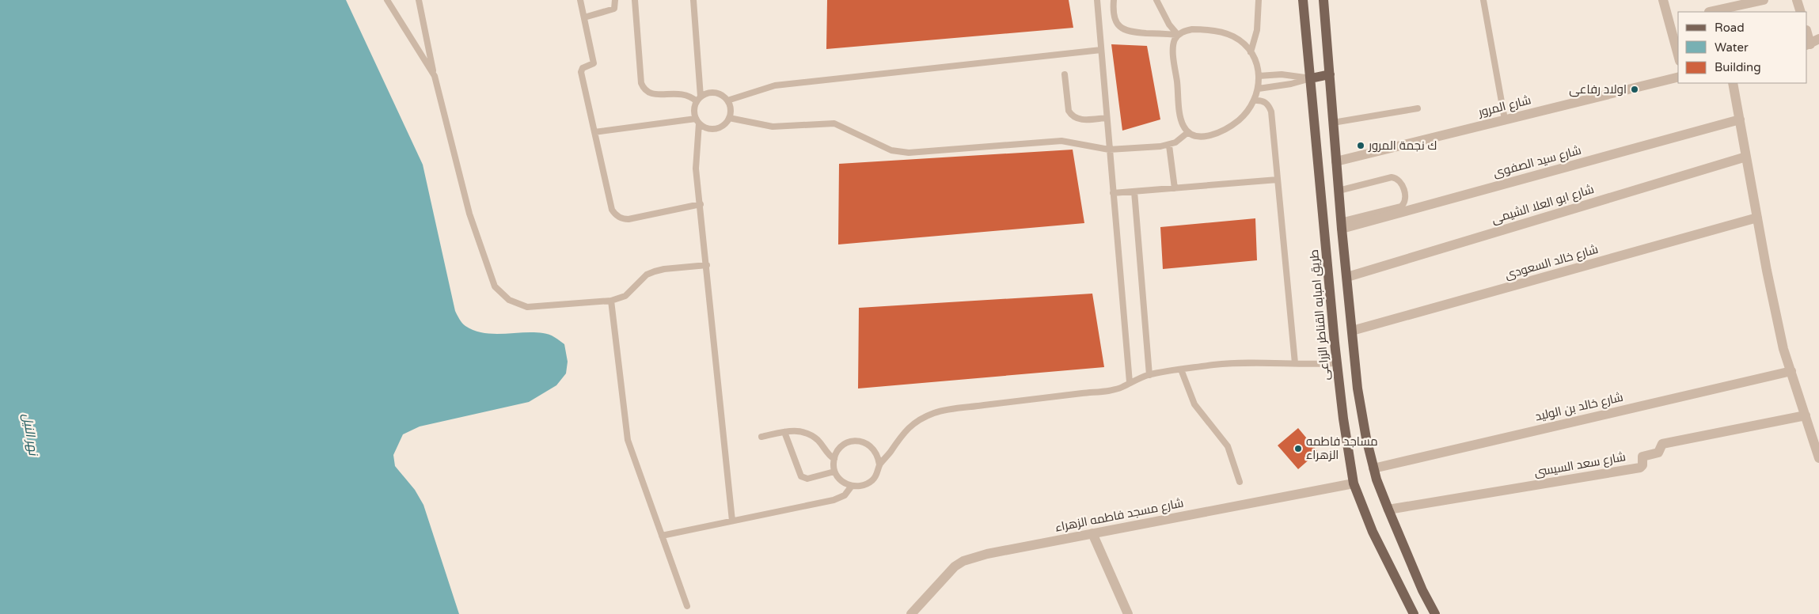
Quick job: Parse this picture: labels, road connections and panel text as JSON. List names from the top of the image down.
{
  "streets": {
    "main road": ["طريق امبابه القناطر الزراعى"],
    "street": [
      "شارع المرور",
      "شارع سيد الصفوى",
      "شارع ابو العلا الشيمى",
      "شارع خالد السعودى",
      "شارع خالد بن الوليد",
      "شارع سعد السيسى",
      "شارع مسجد فاطمه الزهراء"
    ]
  },
  "crossings": [
    ["طريق امبابه القناطر الزراعى", "شارع مسجد فاطمه الزهراء"]
  ],
  "water": ["نهر النيل"],
  "places": ["اولاد رفاعى", "ك نجمة المرور", "مساجد فاطمه الزهراء"],
  "legend": ["Road", "Water", "Building"]
}
